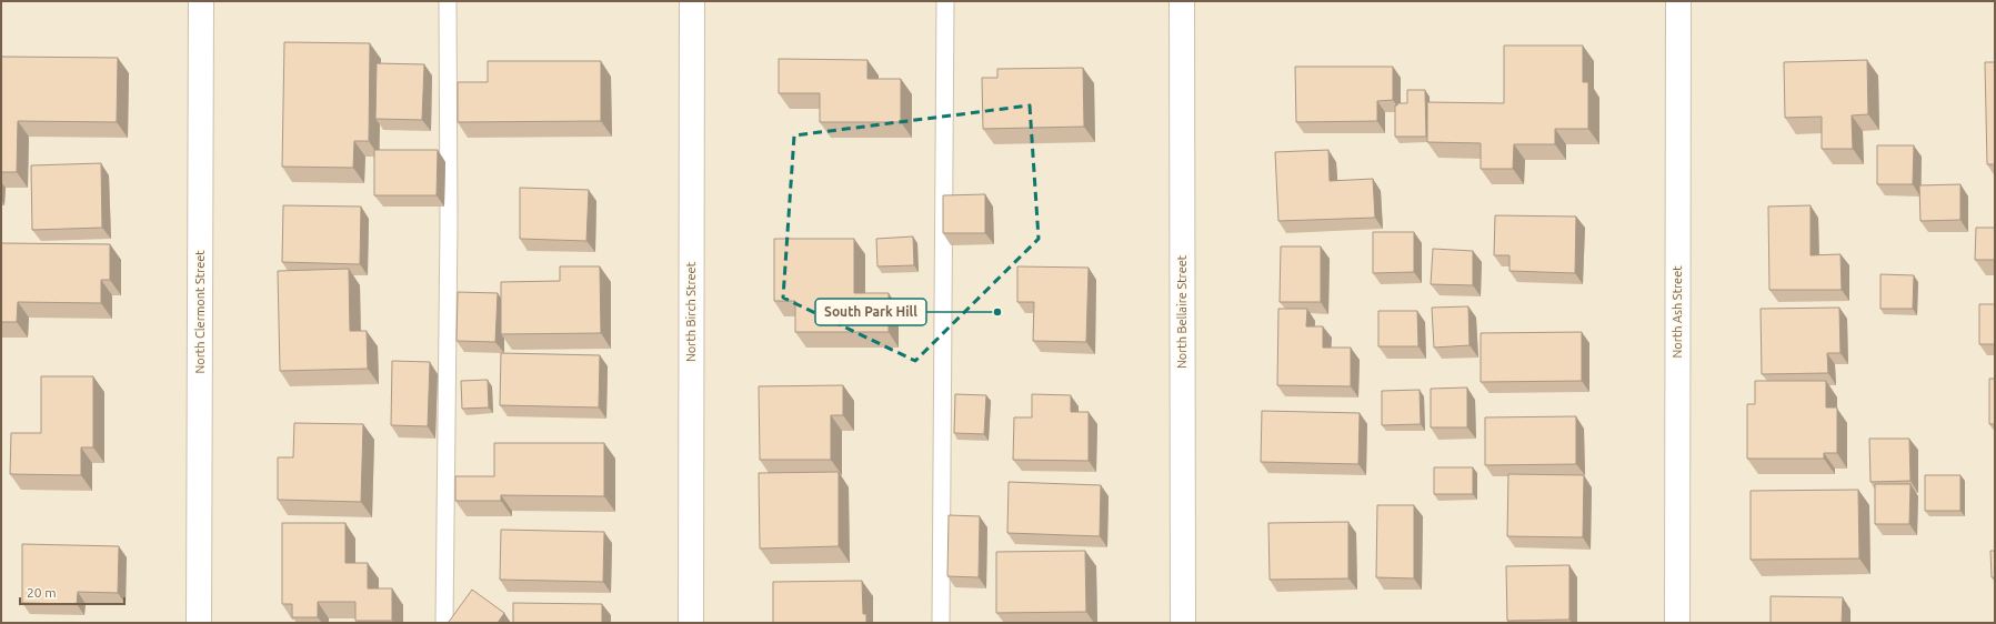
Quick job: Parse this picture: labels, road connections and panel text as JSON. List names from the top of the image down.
{
  "streets": {
    "street": [
      "North Clermont Street",
      "North Birch Street",
      "North Bellaire Street",
      "North Ash Street"
    ]
  },
  "places": ["South Park Hill"],
  "scale_bar": "20 m"
}
